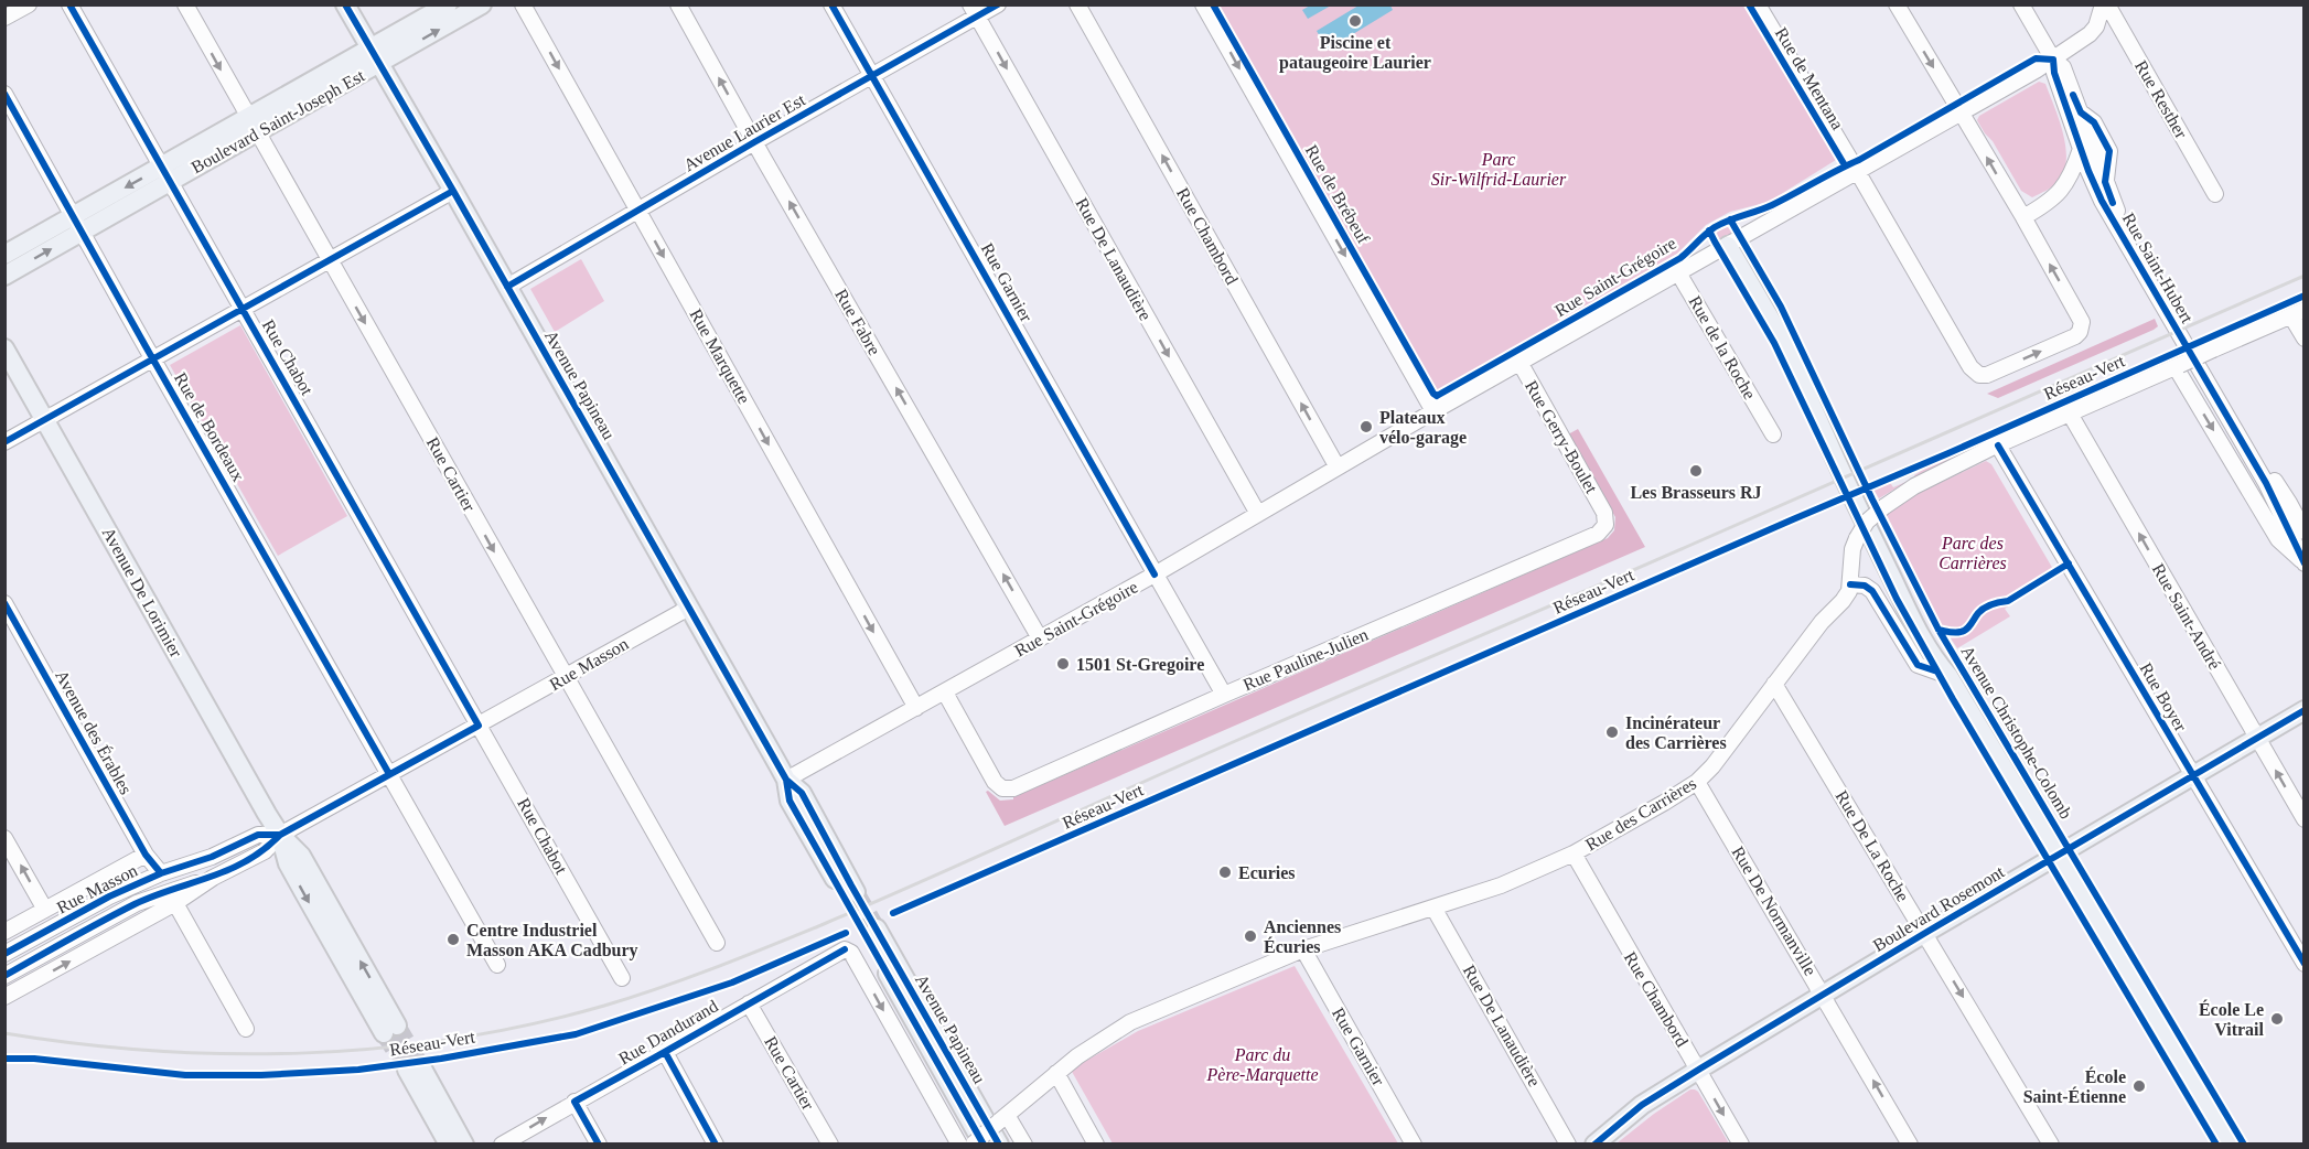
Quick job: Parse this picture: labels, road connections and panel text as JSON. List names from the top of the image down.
{
  "streets": {
    "main road": [
      "Boulevard Saint-Joseph Est",
      "Avenue Papineau",
      "Avenue De Lorimier",
      "Avenue Christophe-Colomb",
      "Boulevard Rosemont"
    ],
    "street": [
      "Rue de Mentana",
      "Rue Resther",
      "Avenue Laurier Est",
      "Rue de Brébeuf",
      "Rue Chambord",
      "Rue De Lanaudière",
      "Rue Saint-Hubert",
      "Rue Saint-Grégoire",
      "Rue Garnier",
      "Rue Fabre",
      "Rue de la Roche",
      "Rue Marquette",
      "Rue Chabot",
      "Rue de Bordeaux",
      "Rue Gerry-Boulet",
      "Rue Cartier",
      "Rue Saint-André",
      "Rue Pauline-Julien",
      "Rue Masson",
      "Rue Boyer",
      "Avenue des Érables",
      "Rue des Carrières",
      "Rue De La Roche",
      "Rue De Normanville",
      "Rue Dandurand"
    ],
    "cycle path": ["Réseau-Vert"]
  },
  "crossings": [
    ["Rue de Mentana", "Rue Saint-Grégoire"],
    ["Rue Resther", "Rue Saint-Grégoire"],
    ["Boulevard Saint-Joseph Est", "Rue Chabot"],
    ["Boulevard Saint-Joseph Est", "Avenue Papineau"],
    ["Boulevard Saint-Joseph Est", "Rue de Bordeaux"],
    ["Boulevard Saint-Joseph Est", "Rue Cartier"],
    ["Avenue Laurier Est", "Rue De Lanaudière"],
    ["Avenue Laurier Est", "Rue Garnier"],
    ["Avenue Laurier Est", "Rue Fabre"],
    ["Avenue Laurier Est", "Rue Marquette"],
    ["Avenue Laurier Est", "Avenue Papineau"],
    ["Rue de Brébeuf", "Rue Saint-Grégoire"],
    ["Rue Chambord", "Rue Saint-Grégoire"],
    ["Rue Chambord", "Rue des Carrières"],
    ["Rue Chambord", "Boulevard Rosemont"],
    ["Rue De Lanaudière", "Rue Saint-Grégoire"],
    ["Rue De Lanaudière", "Rue des Carrières"],
    ["Rue Saint-Hubert", "Rue Saint-Grégoire"],
    ["Rue Saint-Grégoire", "Rue Garnier"],
    ["Rue Saint-Grégoire", "Rue Fabre"],
    ["Rue Saint-Grégoire", "Rue de la Roche"],
    ["Rue Saint-Grégoire", "Rue Marquette"],
    ["Rue Saint-Grégoire", "Avenue Papineau"],
    ["Rue Saint-Grégoire", "Rue Gerry-Boulet"],
    ["Rue Saint-Grégoire", "Rue Pauline-Julien"],
    ["Rue Saint-Grégoire", "Avenue Christophe-Colomb"],
    ["Rue Garnier", "Rue Pauline-Julien"],
    ["Rue Garnier", "Rue des Carrières"],
    ["Rue Chabot", "Rue Masson"],
    ["Avenue Papineau", "Rue Masson"],
    ["Rue de Bordeaux", "Rue Masson"],
    ["Rue Gerry-Boulet", "Rue Pauline-Julien"],
    ["Rue Cartier", "Rue Masson"],
    ["Rue Cartier", "Rue Dandurand"],
    ["Avenue De Lorimier", "Rue Masson"],
    ["Rue Saint-André", "Boulevard Rosemont"],
    ["Rue Masson", "Avenue des Érables"],
    ["Rue Boyer", "Boulevard Rosemont"],
    ["Avenue Christophe-Colomb", "Rue des Carrières"],
    ["Avenue Christophe-Colomb", "Boulevard Rosemont"],
    ["Rue des Carrières", "Rue De La Roche"],
    ["Rue des Carrières", "Rue De Normanville"],
    ["Rue De La Roche", "Boulevard Rosemont"],
    ["Boulevard Rosemont", "Rue De Normanville"]
  ],
  "one_way": [
    "Rue de Brébeuf",
    "Rue De Lanaudière",
    "Rue Fabre",
    "Rue Marquette",
    "Rue Cartier",
    "Rue Saint-André",
    "Rue De La Roche",
    "Rue De Normanville"
  ],
  "parks": ["Parc Sir-Wilfrid-Laurier", "Parc des Carrières", "Parc du Père-Marquette"],
  "places": [
    "Piscine et pataugeoire Laurier",
    "Plateaux vélo-garage",
    "Les Brasseurs RJ",
    "1501 St-Gregoire",
    "Incinérateur des Carrières",
    "Ecuries",
    "Anciennes Écuries",
    "Centre Industriel Masson AKA Cadbury",
    "École Le Vitrail",
    "École Saint-Étienne"
  ]
}
